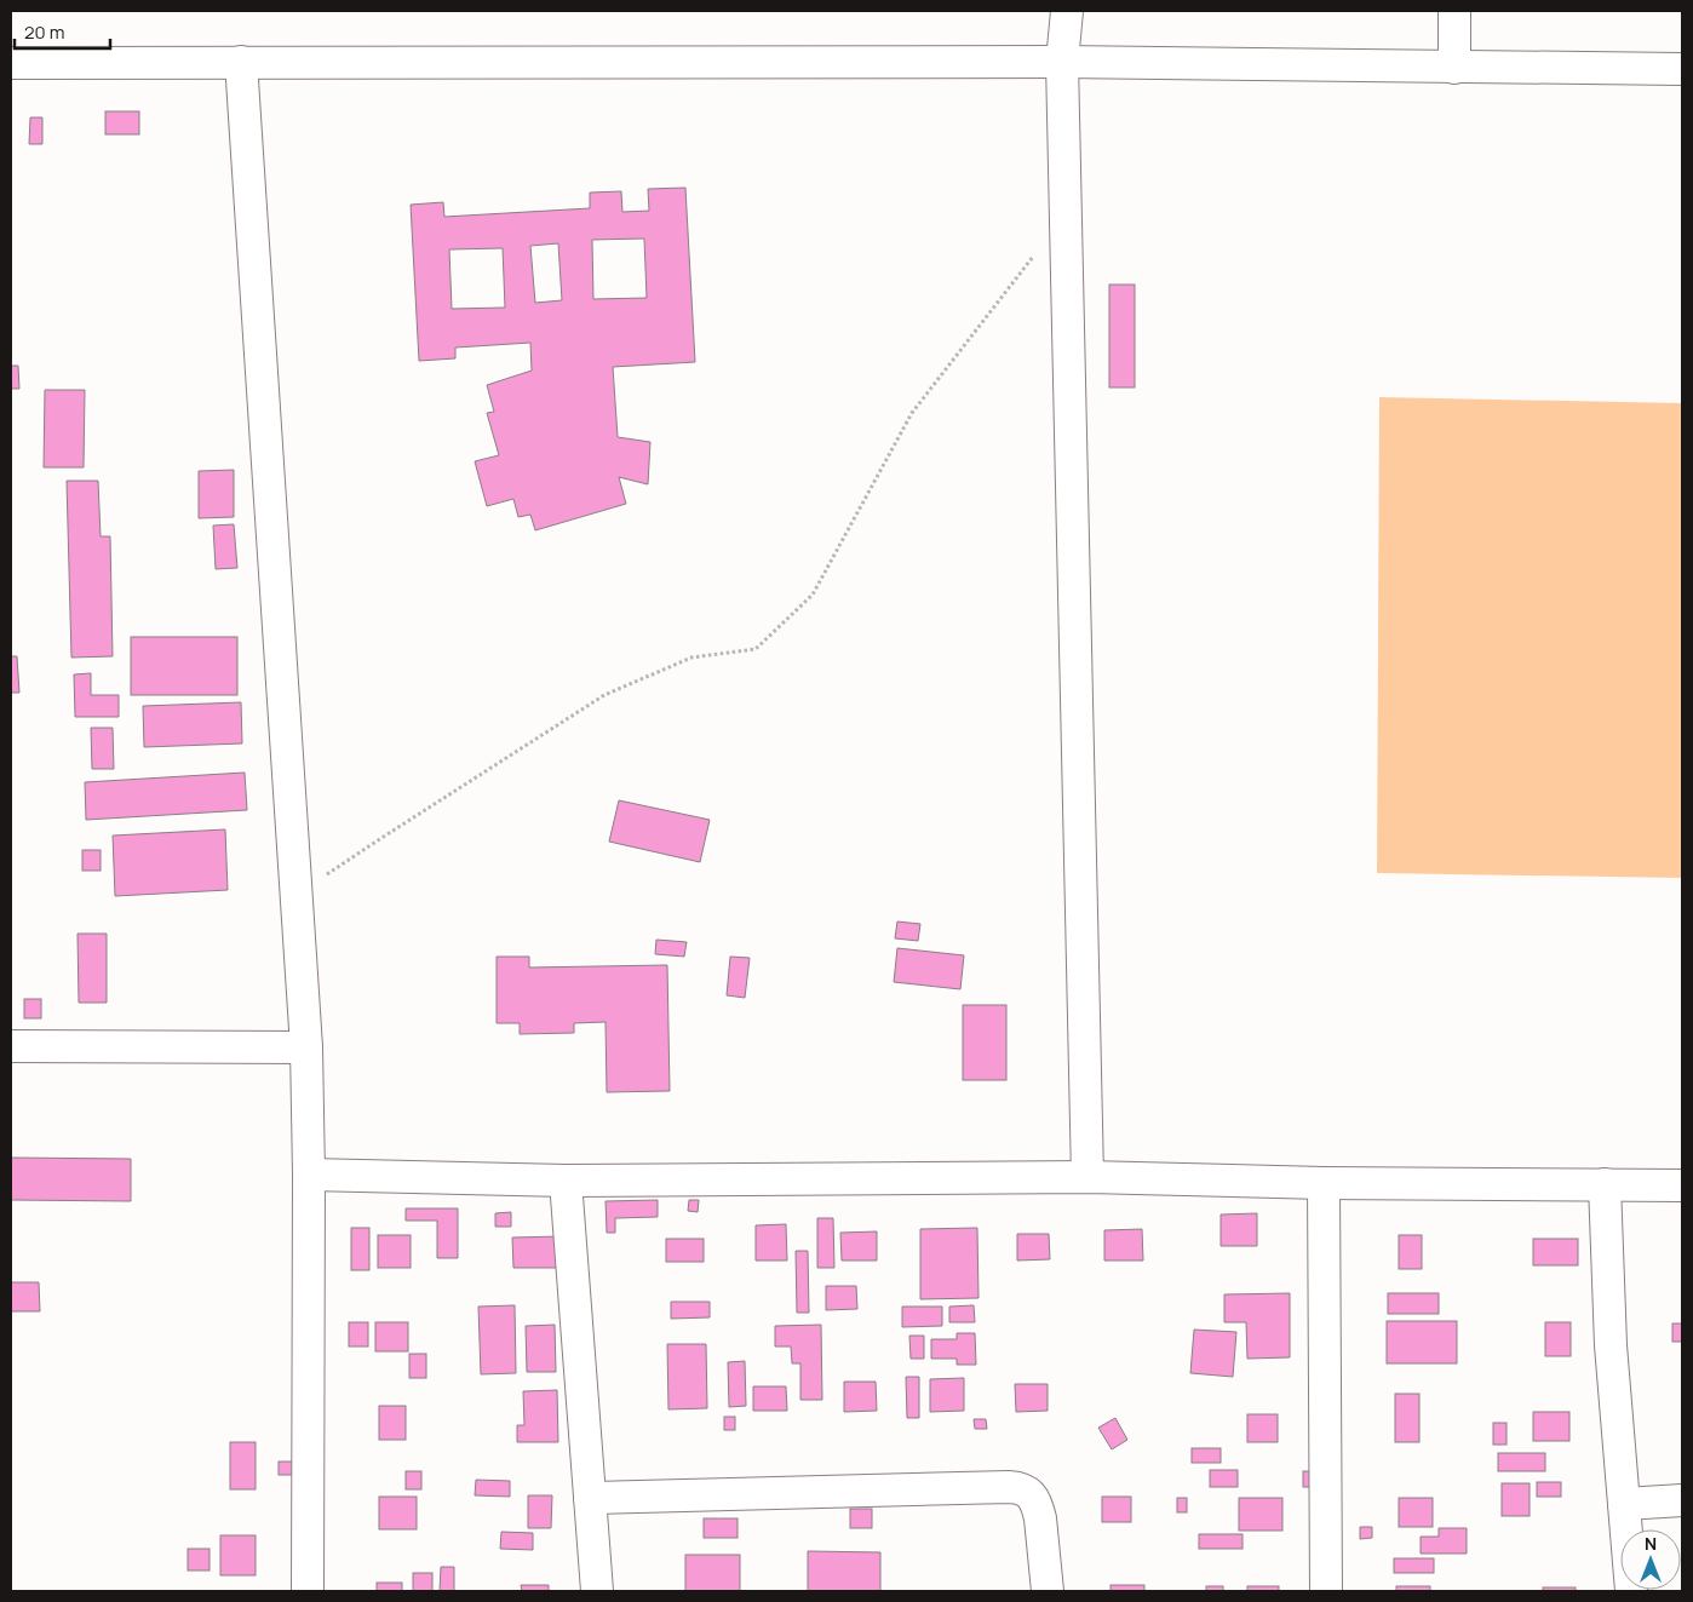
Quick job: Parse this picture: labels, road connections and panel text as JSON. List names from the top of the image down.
{
  "scale_bar": "20 m",
  "north": "top"
}
